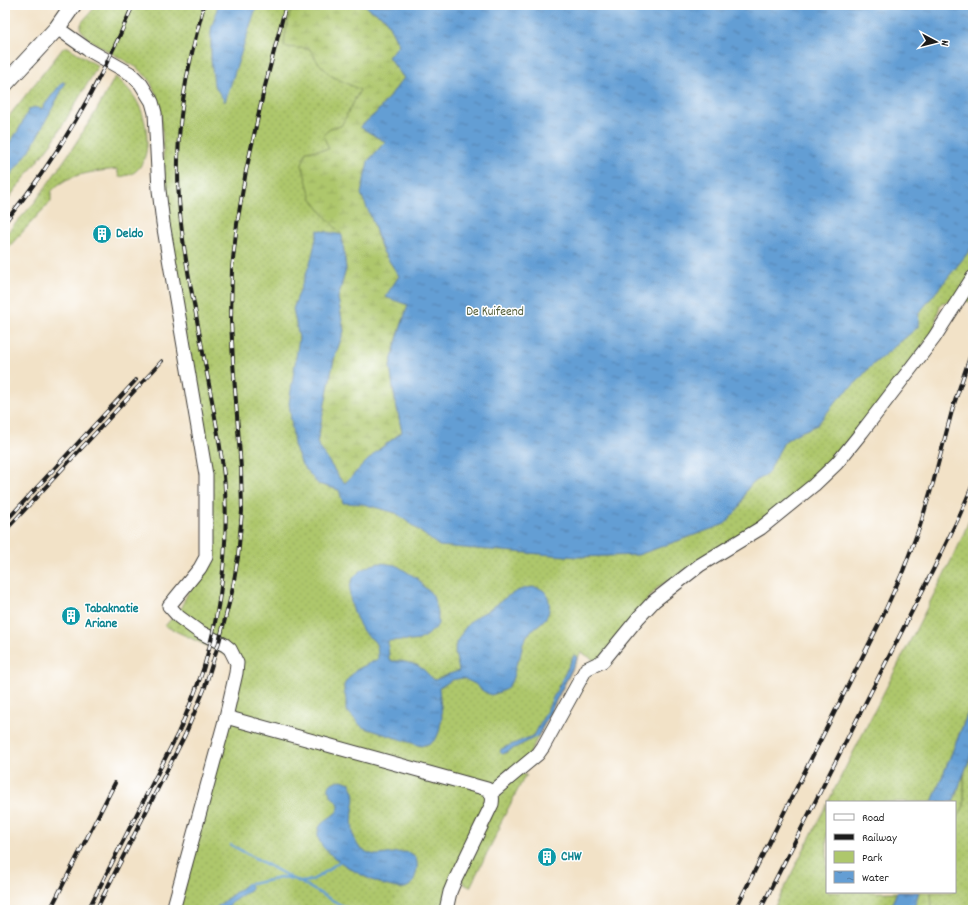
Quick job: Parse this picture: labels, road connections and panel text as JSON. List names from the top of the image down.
{
  "parks": ["De Kuifeend"],
  "places": {
    "building": ["Deldo", "Tabaknatie Ariane", "CHW"]
  },
  "legend": [
    "Road",
    "Railway",
    "Park",
    "Water"
  ],
  "north": "right"
}
